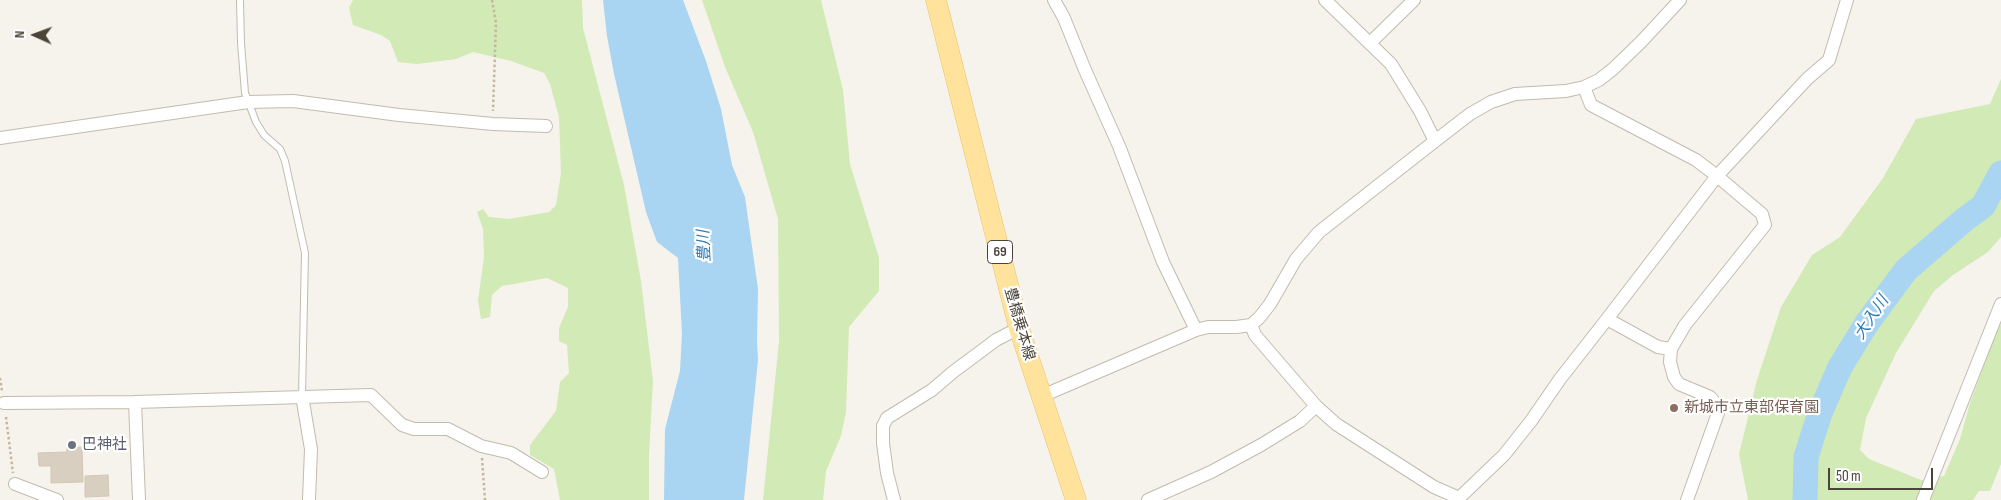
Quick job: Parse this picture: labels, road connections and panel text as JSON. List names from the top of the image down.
{
  "streets": {
    "main road": ["69", "豊橋乗本線"]
  },
  "water": ["豊川", "大入川"],
  "places": ["新城市立東部保育園", "巴神社"],
  "scale_bar": "50 m",
  "north": "left"
}
